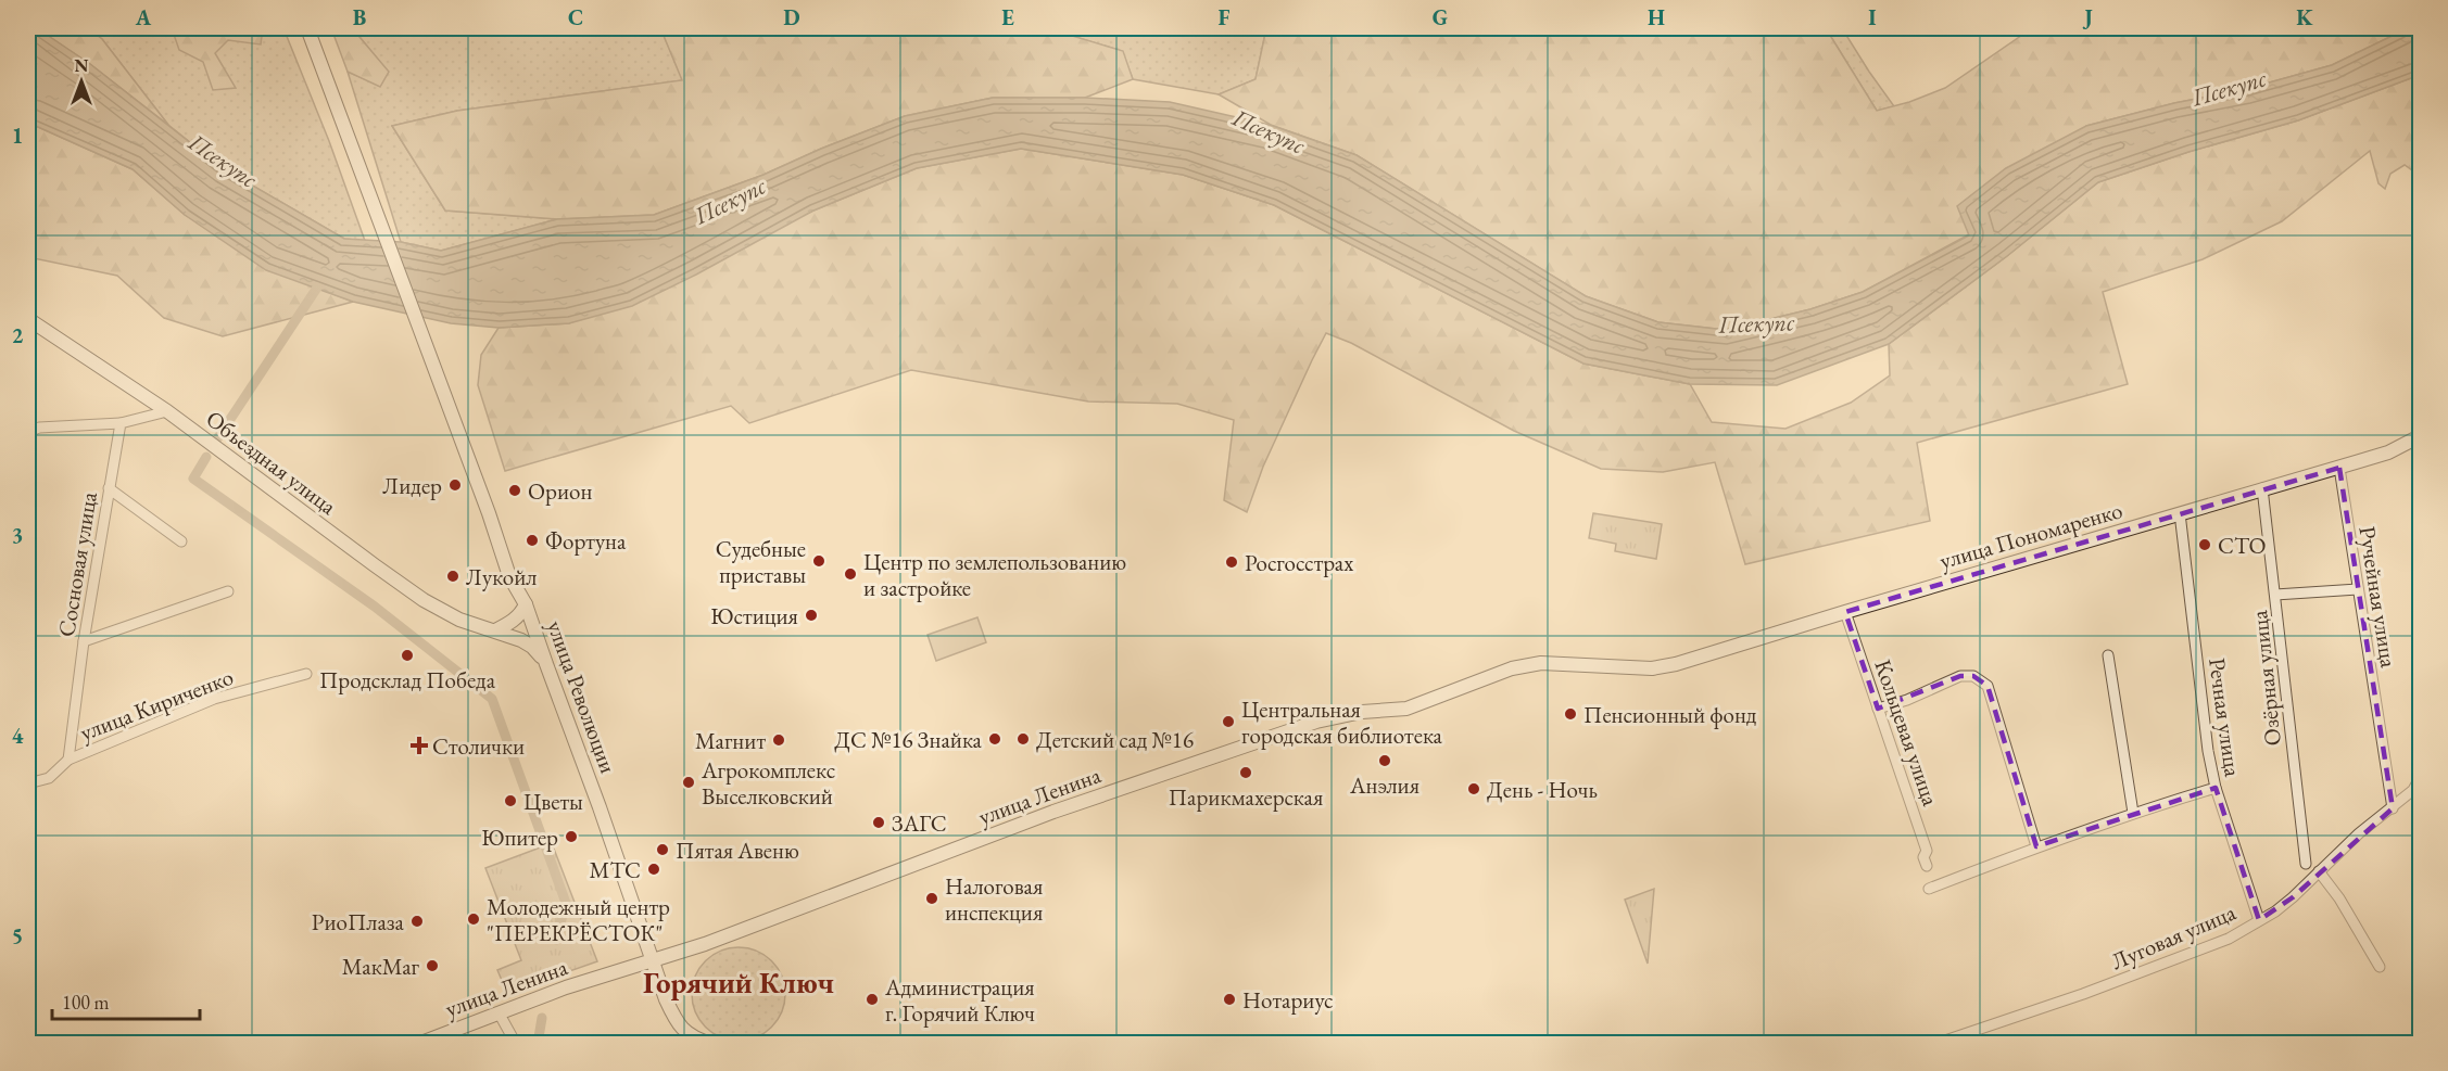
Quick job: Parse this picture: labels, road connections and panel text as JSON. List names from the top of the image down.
{
  "streets": {
    "street": [
      "Объездная улица",
      "улица Пономаренко",
      "Сосновая улица",
      "Ручейная улица",
      "Озёрная улица",
      "улица Революции",
      "улица Кириченко",
      "Речная улица",
      "Кольцевая улица",
      "улица Ленина",
      "Луговая улица"
    ]
  },
  "crossings": [
    ["Объездная улица", "улица Революции"],
    ["улица Пономаренко", "Ручейная улица"],
    ["улица Пономаренко", "Озёрная улица"],
    ["улица Пономаренко", "Речная улица"],
    ["улица Пономаренко", "Кольцевая улица"],
    ["улица Пономаренко", "улица Ленина"],
    ["Сосновая улица", "улица Кириченко"],
    ["Ручейная улица", "Луговая улица"],
    ["улица Революции", "улица Ленина"],
    ["Речная улица", "Луговая улица"]
  ],
  "districts": ["Горячий Ключ"],
  "water": ["Псекупс"],
  "places": {
    "other": [
      "Лидер",
      "Орион",
      "Фортуна",
      "СТО",
      "Судебные приставы",
      "Росгосстрах",
      "Центр по землепользованию и застройке",
      "Лукойл",
      "Юстиция",
      "Продсклад Победа",
      "Пенсионный фонд",
      "Центральная городская библиотека",
      "ДС №16 Знайка",
      "Детский сад №16",
      "Магнит",
      "Анэлия",
      "Парикмахерская",
      "Агрокомплекс Выселковский",
      "День - Ночь",
      "Цветы",
      "ЗАГС",
      "Юпитер",
      "Пятая Авеню",
      "МТС",
      "Налоговая инспекция",
      "Молодежный центр \"ПЕРЕКРЁСТОК\"",
      "РиоПлаза",
      "МакМаг",
      "Администрация г. Горячий Ключ",
      "Нотариус"
    ],
    "health": ["Столички"]
  },
  "scale_bar": "100 m",
  "north": "top",
  "grid": {
    "columns": [
      "A",
      "B",
      "C",
      "D",
      "E",
      "F",
      "G",
      "H",
      "I",
      "J",
      "K"
    ],
    "rows": [
      "1",
      "2",
      "3",
      "4",
      "5"
    ]
  }
}
